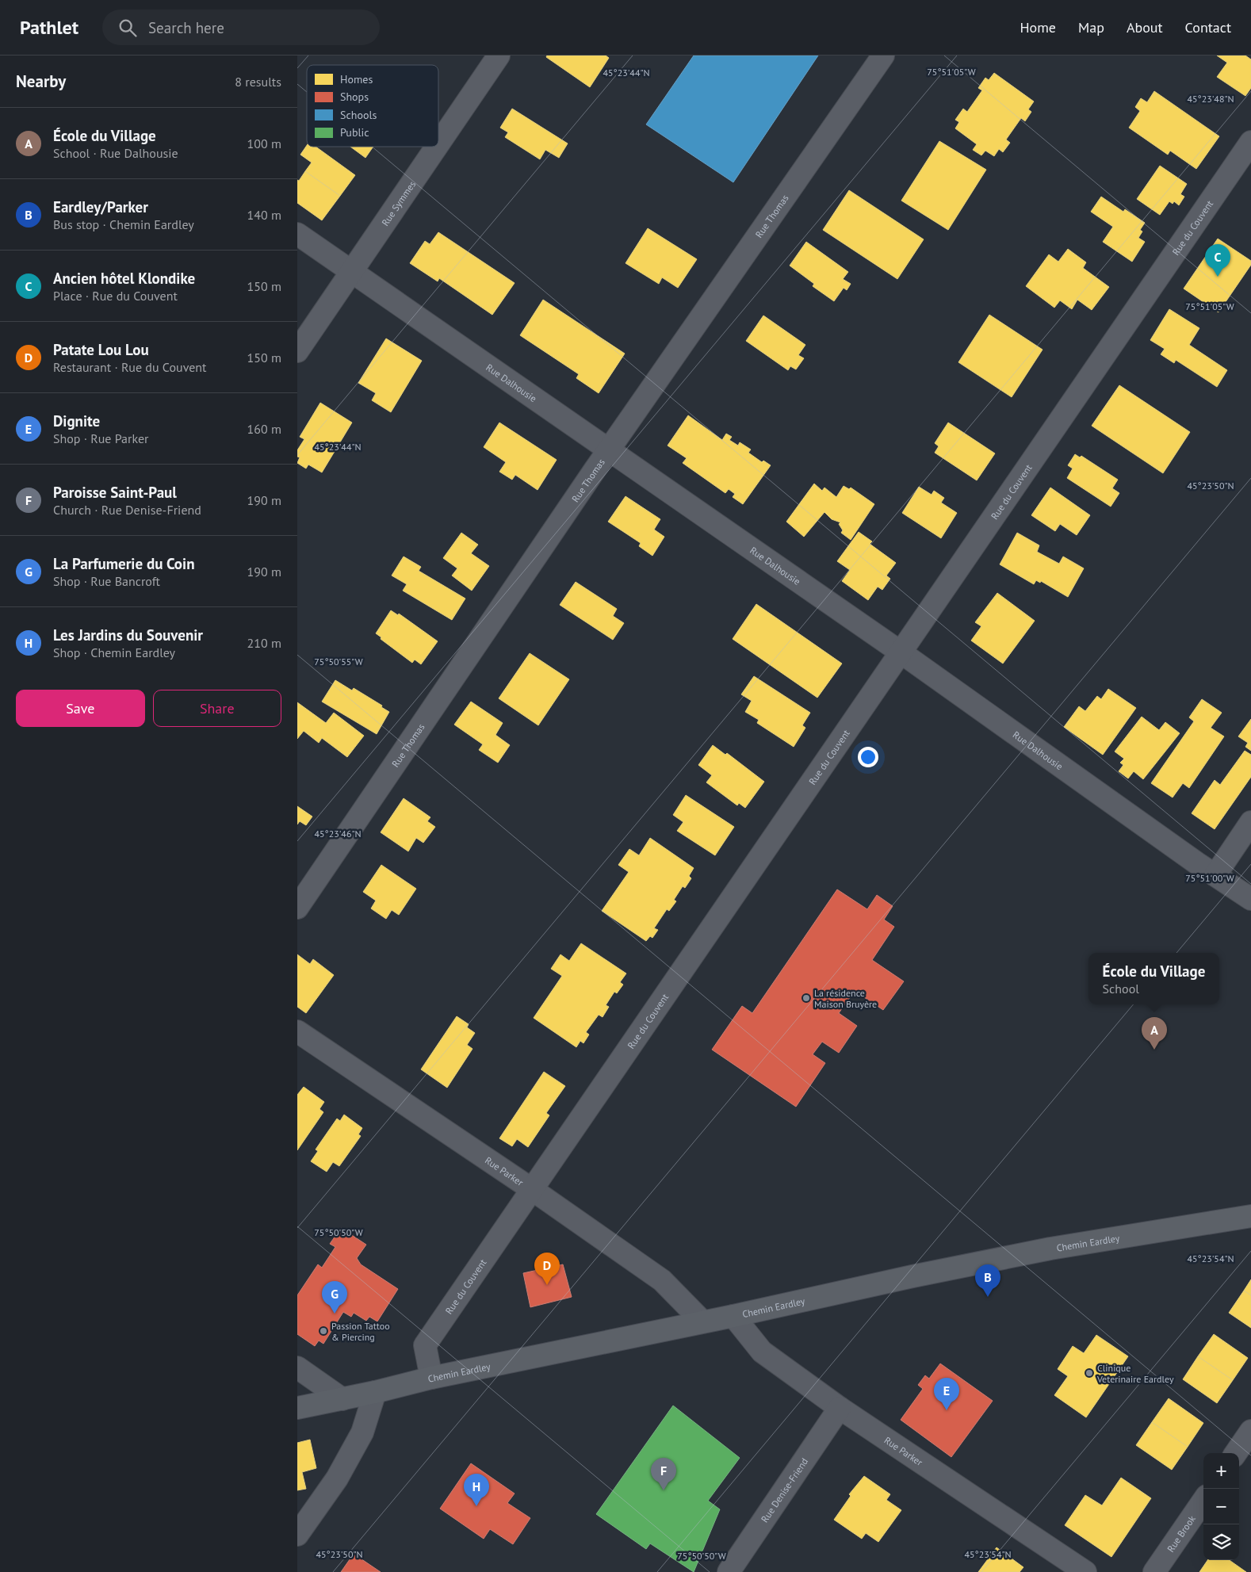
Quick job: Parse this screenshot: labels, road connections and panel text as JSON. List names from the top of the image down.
{
  "streets": {
    "main road": ["Chemin Eardley"],
    "street": [
      "Rue Symmes",
      "Rue Thomas",
      "Rue du Couvent",
      "Rue Dalhousie",
      "Rue Parker",
      "Rue Denise-Friend",
      "Rue Brook"
    ]
  },
  "crossings": [
    ["Rue Symmes", "Rue Dalhousie"],
    ["Rue Thomas", "Rue Dalhousie"],
    ["Rue du Couvent", "Rue Dalhousie"],
    ["Rue du Couvent", "Rue Parker"],
    ["Rue du Couvent", "Chemin Eardley"],
    ["Rue Parker", "Chemin Eardley"],
    ["Rue Parker", "Rue Denise-Friend"]
  ],
  "places": ["La résidence Maison Bruyère", "Passion Tattoo & Piercing", "Clinique Veterinaire Eardley"],
  "legend": [
    "Homes",
    "Shops",
    "Schools",
    "Public"
  ],
  "page": {
    "header": "Pathlet",
    "search": "Search here",
    "nav": [
      "Home",
      "Map",
      "About",
      "Contact"
    ],
    "heading": ["Nearby", "8 results"],
    "list": [
      {
        "mark": "A",
        "name": "École du Village",
        "note": "School · Rue Dalhousie",
        "value": "100 m"
      },
      {
        "mark": "B",
        "name": "Eardley/Parker",
        "note": "Bus stop · Chemin Eardley",
        "value": "140 m"
      },
      {
        "mark": "C",
        "name": "Ancien hôtel Klondike",
        "note": "Place · Rue du Couvent",
        "value": "150 m"
      },
      {
        "mark": "D",
        "name": "Patate Lou Lou",
        "note": "Restaurant · Rue du Couvent",
        "value": "150 m"
      },
      {
        "mark": "E",
        "name": "Dignite",
        "note": "Shop · Rue Parker",
        "value": "160 m"
      },
      {
        "mark": "F",
        "name": "Paroisse Saint-Paul",
        "note": "Church · Rue Denise-Friend",
        "value": "190 m"
      },
      {
        "mark": "G",
        "name": "La Parfumerie du Coin",
        "note": "Shop · Rue Bancroft",
        "value": "190 m"
      },
      {
        "mark": "H",
        "name": "Les Jardins du Souvenir",
        "note": "Shop · Chemin Eardley",
        "value": "210 m"
      }
    ],
    "pins": [
      "C",
      "A",
      "D",
      "B",
      "G",
      "E",
      "F",
      "H"
    ],
    "buttons": ["Save", "Share"],
    "popup": ["École du Village", "School"],
    "map_buttons": ["+", "−"]
  },
  "coordinates": [
    "75°51'05\"W",
    "45°23'44\"N",
    "45°23'48\"N",
    "45°23'50\"N",
    "75°50'55\"W",
    "45°23'46\"N",
    "75°51'00\"W",
    "75°50'50\"W",
    "45°23'54\"N"
  ]
}
